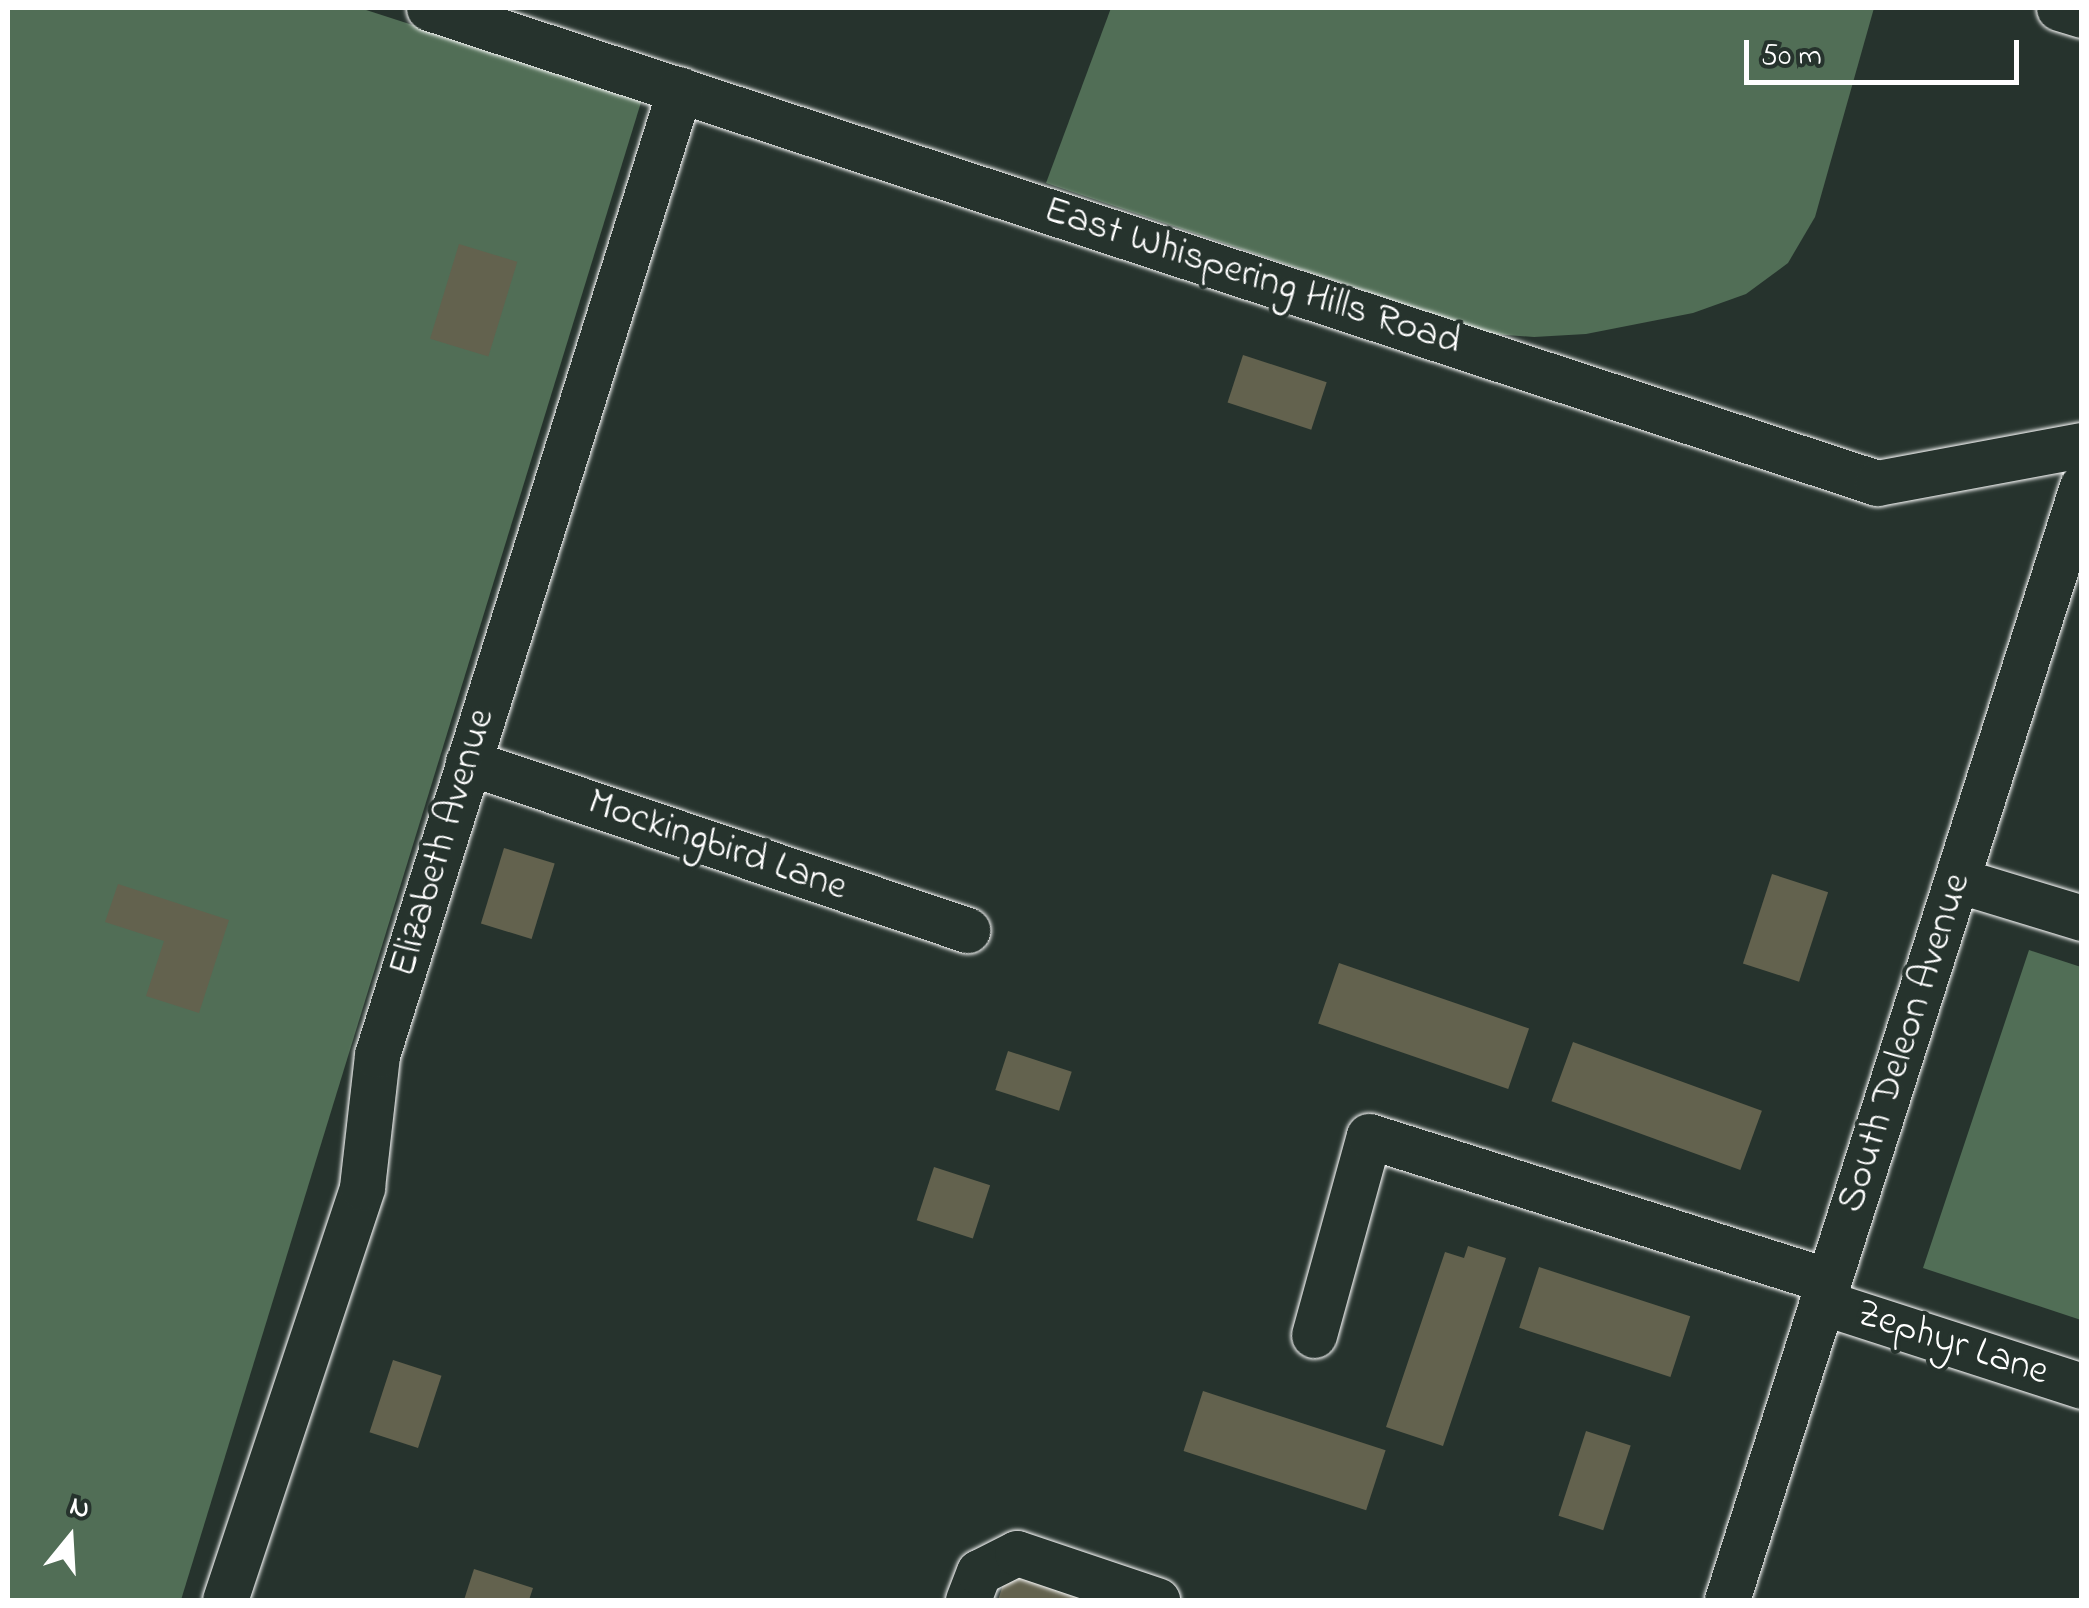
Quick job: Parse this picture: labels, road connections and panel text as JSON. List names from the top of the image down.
{
  "streets": {
    "street": [
      "East Whispering Hills Road",
      "Elizabeth Avenue",
      "Mockingbird Lane",
      "South Deleon Avenue",
      "Zephyr Lane"
    ]
  },
  "crossings": [
    ["East Whispering Hills Road", "Elizabeth Avenue"],
    ["Elizabeth Avenue", "Mockingbird Lane"],
    ["South Deleon Avenue", "Zephyr Lane"]
  ],
  "scale_bar": "50 m",
  "north": "top"
}
